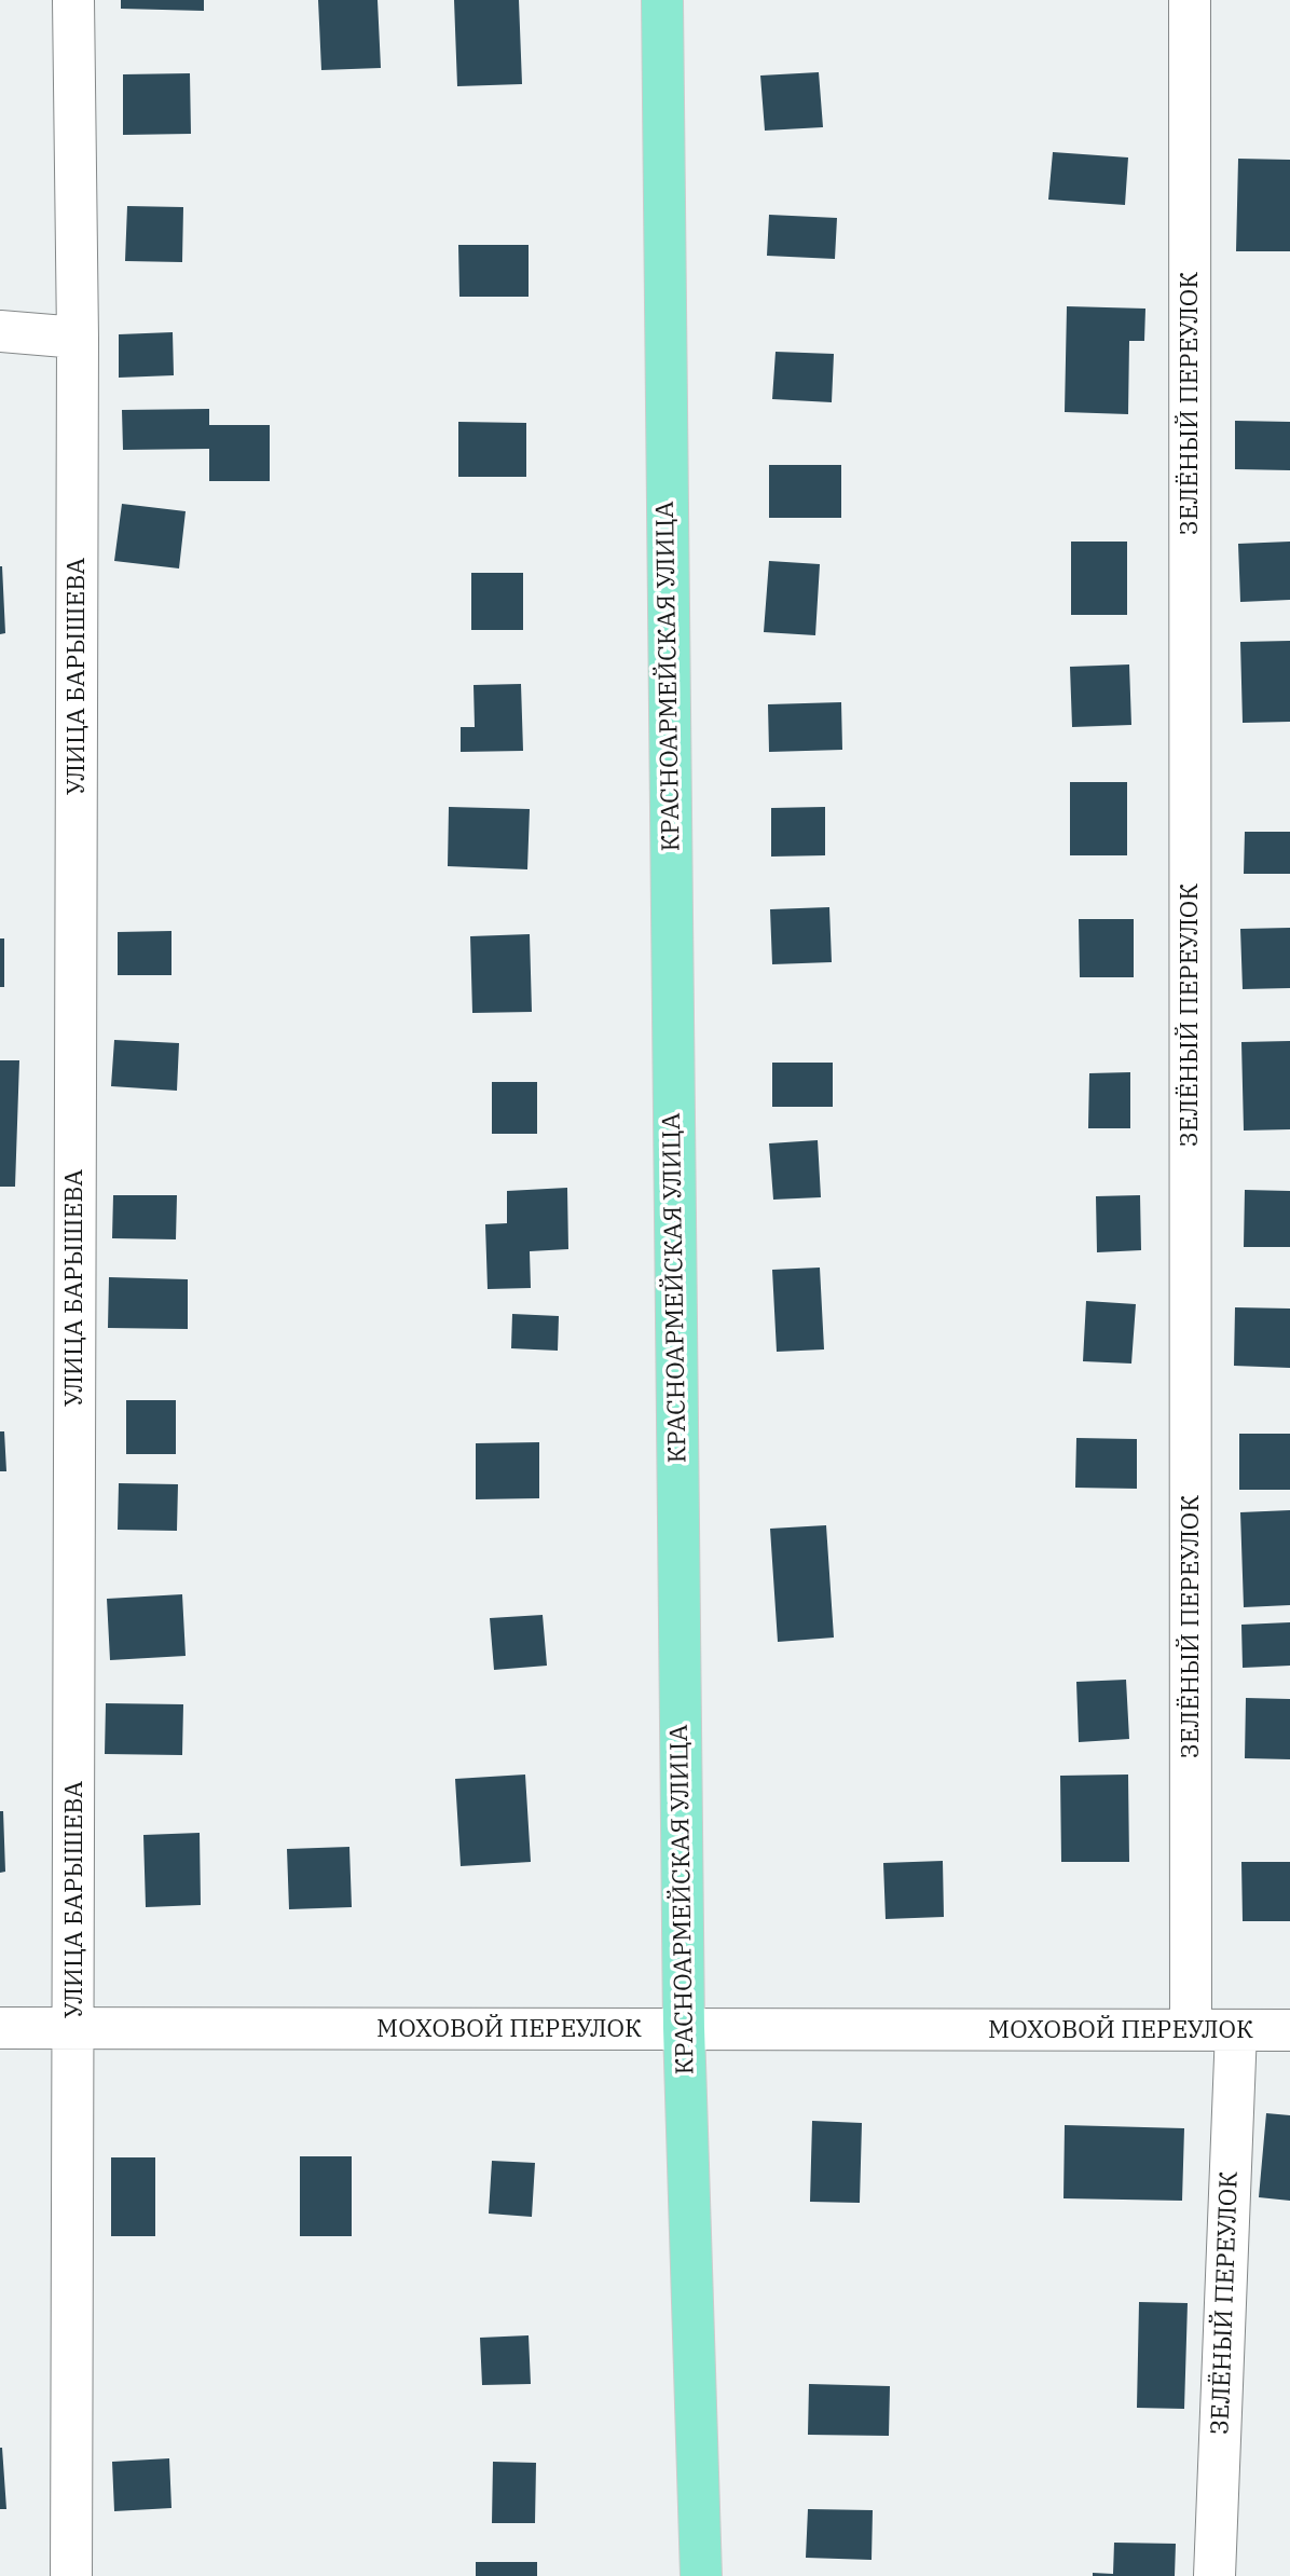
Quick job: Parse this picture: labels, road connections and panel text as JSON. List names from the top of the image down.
{
  "streets": {
    "main road": ["КРАСНОАРМЕЙСКАЯ УЛИЦА"],
    "street": ["ЗЕЛЁНЫЙ ПЕРЕУЛОК", "УЛИЦА БАРЫШЕВА", "МОХОВОЙ ПЕРЕУЛОК"]
  },
  "crossings": [
    ["ЗЕЛЁНЫЙ ПЕРЕУЛОК", "МОХОВОЙ ПЕРЕУЛОК"],
    ["УЛИЦА БАРЫШЕВА", "МОХОВОЙ ПЕРЕУЛОК"],
    ["КРАСНОАРМЕЙСКАЯ УЛИЦА", "МОХОВОЙ ПЕРЕУЛОК"]
  ]
}
